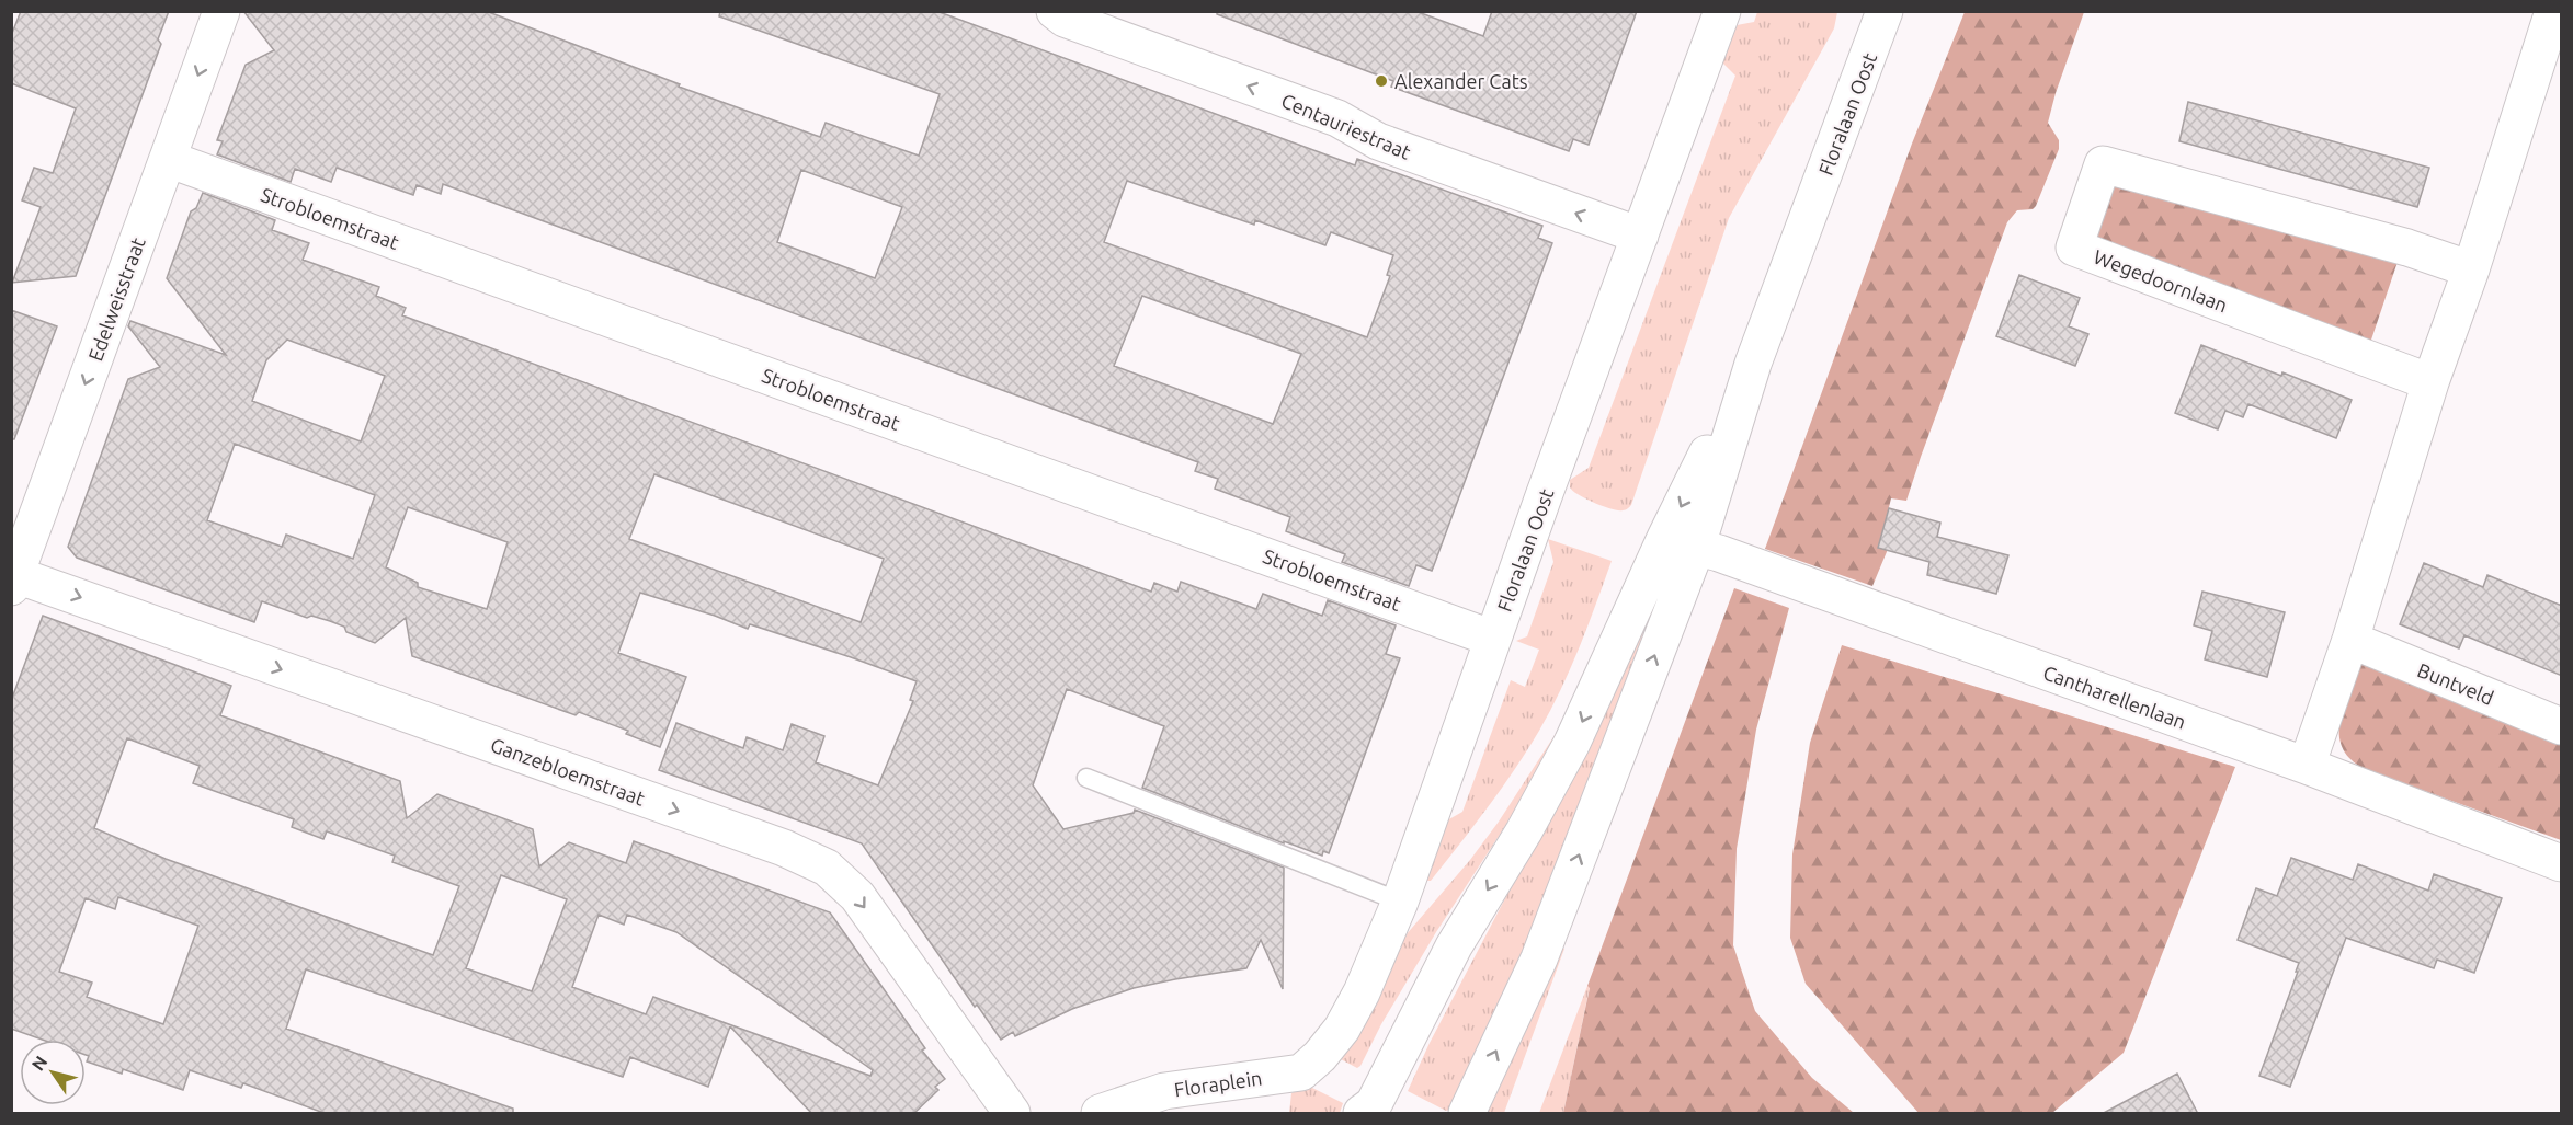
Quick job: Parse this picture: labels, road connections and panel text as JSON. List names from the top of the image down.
{
  "streets": {
    "street": [
      "Floralaan Oost",
      "Centauriestraat",
      "Strobloemstraat",
      "Wegedoornlaan",
      "Edelweisstraat",
      "Buntveld",
      "Cantharellenlaan",
      "Ganzebloemstraat",
      "Floraplein"
    ]
  },
  "crossings": [
    ["Floralaan Oost", "Centauriestraat"],
    ["Floralaan Oost", "Strobloemstraat"],
    ["Floralaan Oost", "Cantharellenlaan"],
    ["Floralaan Oost", "Floraplein"],
    ["Strobloemstraat", "Edelweisstraat"],
    ["Edelweisstraat", "Ganzebloemstraat"]
  ],
  "one_way": ["Centauriestraat", "Edelweisstraat", "Ganzebloemstraat"],
  "places": ["Alexander Cats"],
  "north": "top left"
}
